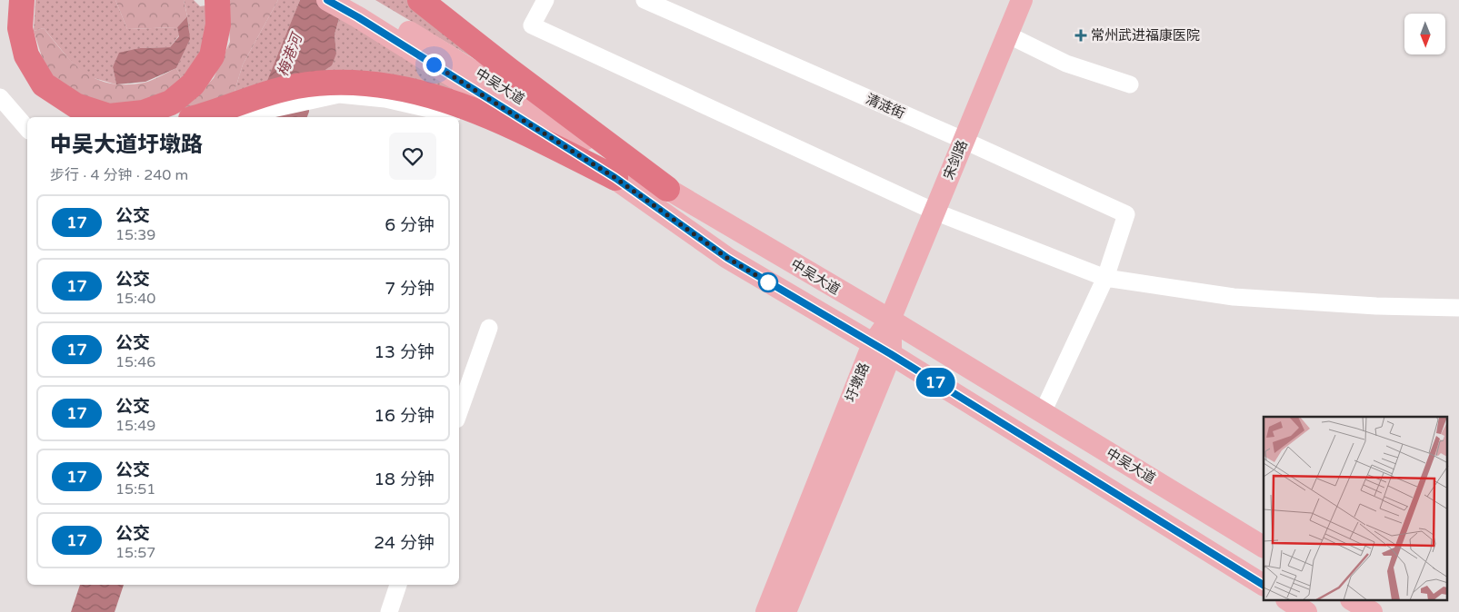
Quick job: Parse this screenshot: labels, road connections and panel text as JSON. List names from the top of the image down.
{
  "streets": {
    "main road": ["中吴大道", "宋剑路", "圩墩路"],
    "street": ["清涟街"]
  },
  "crossings": [
    ["中吴大道", "宋剑路"],
    ["中吴大道", "圩墩路"],
    ["清涟街", "宋剑路"],
    ["宋剑路", "圩墩路"]
  ],
  "water": ["梅港河"],
  "places": {
    "health": ["常州武进福康医院"]
  },
  "lines": ["bus line 17"],
  "north": "bottom",
  "page": {
    "on_map": "17",
    "heading": ["中吴大道圩墩路", "步行 · 4 分钟 · 240 m"],
    "list": [
      {
        "mark": "17",
        "name": "公交",
        "note": "15:39",
        "value": "6 分钟"
      },
      {
        "mark": "17",
        "name": "公交",
        "note": "15:40",
        "value": "7 分钟"
      },
      {
        "mark": "17",
        "name": "公交",
        "note": "15:46",
        "value": "13 分钟"
      },
      {
        "mark": "17",
        "name": "公交",
        "note": "15:49",
        "value": "16 分钟"
      },
      {
        "mark": "17",
        "name": "公交",
        "note": "15:51",
        "value": "18 分钟"
      },
      {
        "mark": "17",
        "name": "公交",
        "note": "15:57",
        "value": "24 分钟"
      }
    ]
  }
}
